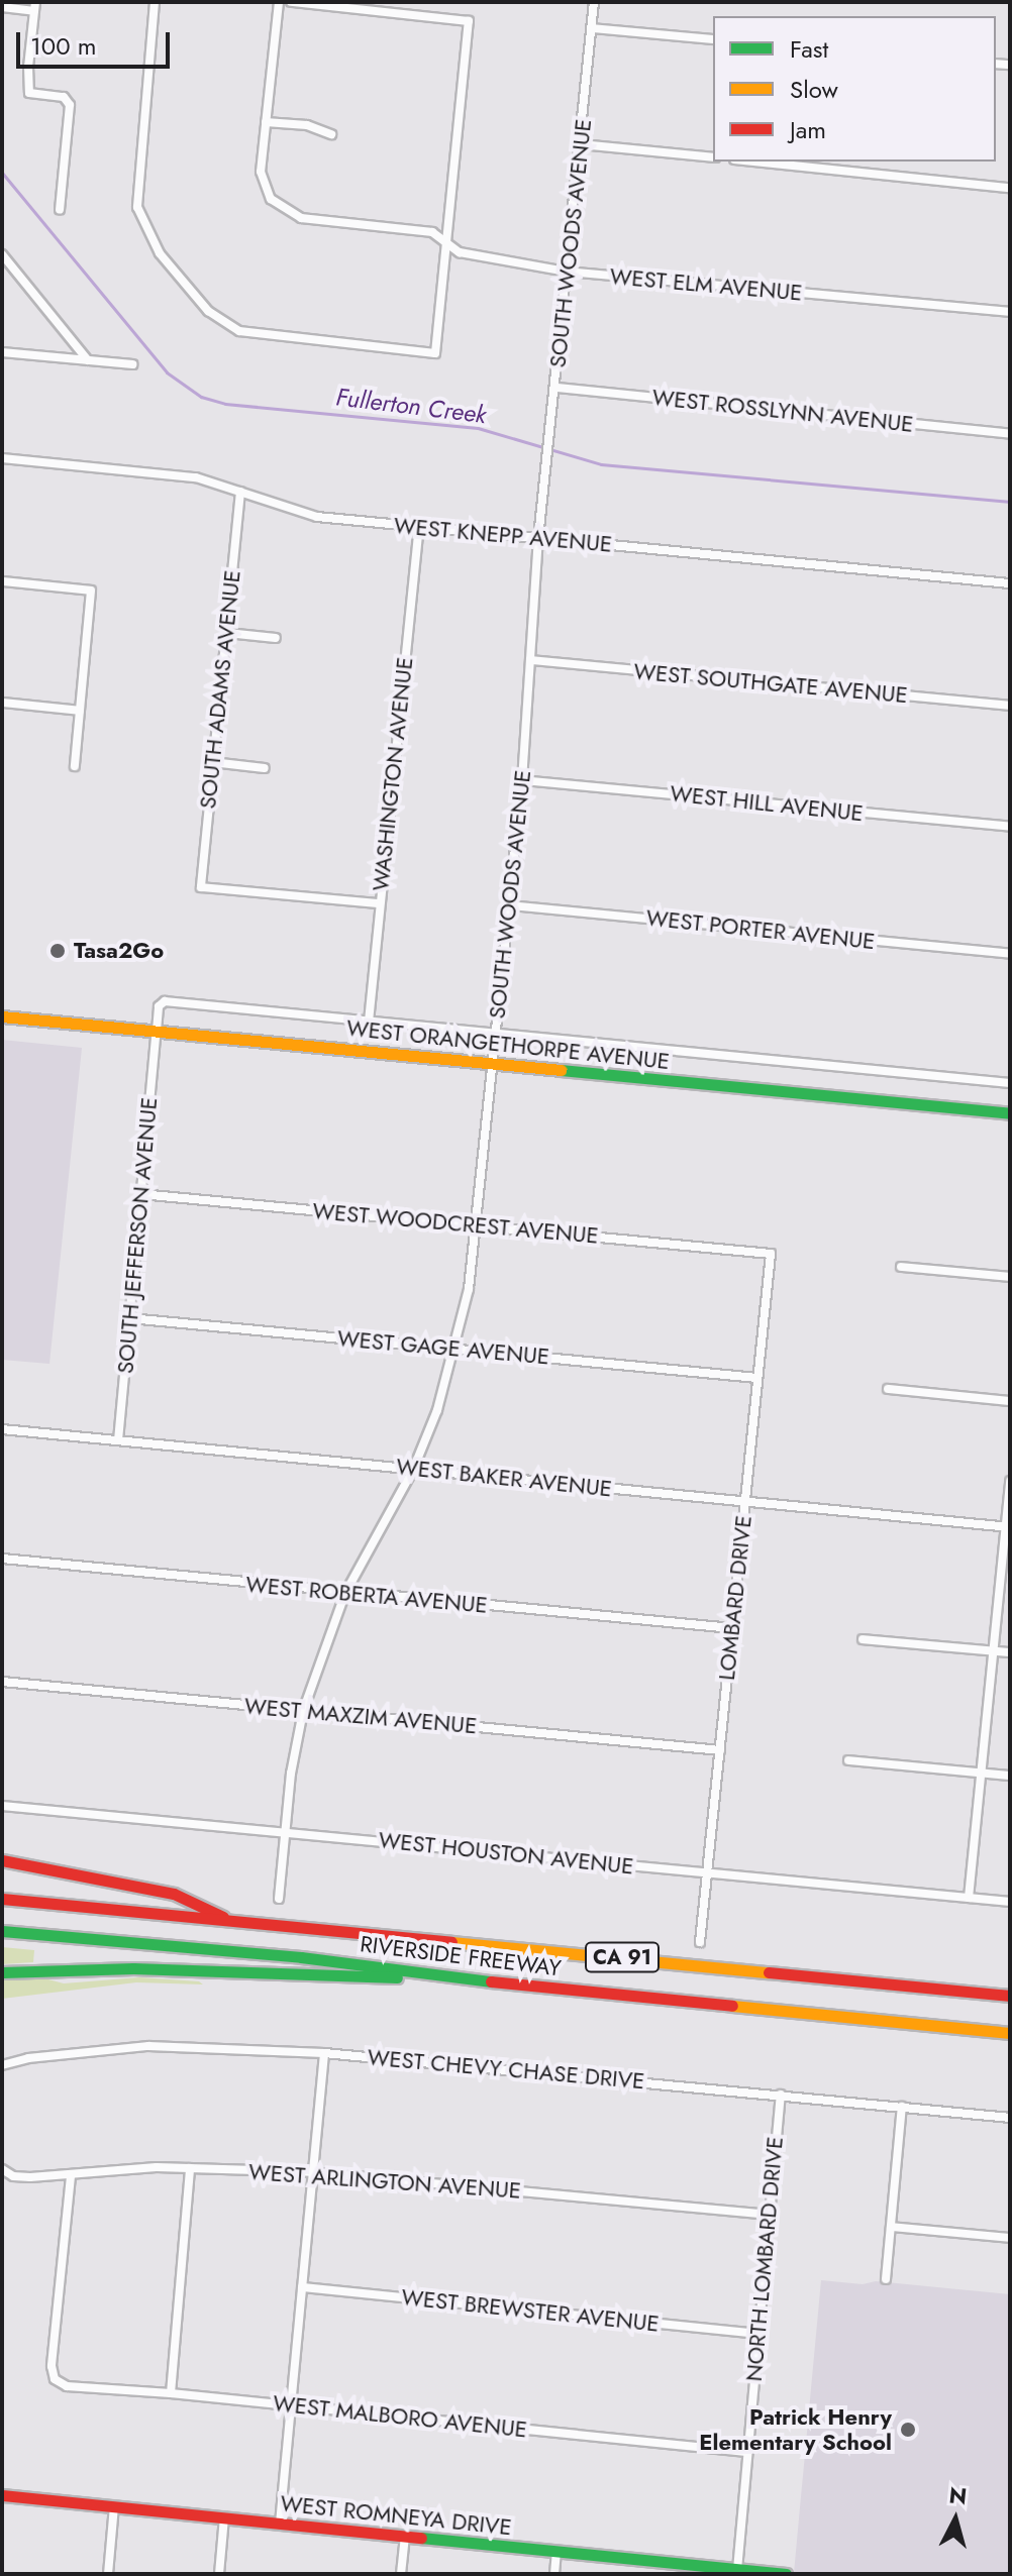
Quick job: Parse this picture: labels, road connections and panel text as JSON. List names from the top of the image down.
{
  "streets": {
    "main road": [
      "WEST ORANGETHORPE AVENUE",
      "RIVERSIDE FREEWAY",
      "CA 91",
      "WEST ROMNEYA DRIVE"
    ],
    "street": [
      "SOUTH WOODS AVENUE",
      "WEST ELM AVENUE",
      "WEST ROSSLYNN AVENUE",
      "WEST KNEPP AVENUE",
      "WEST SOUTHGATE AVENUE",
      "SOUTH ADAMS AVENUE",
      "WASHINGTON AVENUE",
      "WEST HILL AVENUE",
      "WEST PORTER AVENUE",
      "WEST WOODCREST AVENUE",
      "SOUTH JEFFERSON AVENUE",
      "WEST GAGE AVENUE",
      "WEST BAKER AVENUE",
      "WEST ROBERTA AVENUE",
      "LOMBARD DRIVE",
      "WEST MAXZIM AVENUE",
      "WEST HOUSTON AVENUE",
      "WEST CHEVY CHASE DRIVE",
      "WEST ARLINGTON AVENUE",
      "NORTH LOMBARD DRIVE",
      "WEST BREWSTER AVENUE",
      "WEST MALBORO AVENUE"
    ]
  },
  "crossings": [
    ["SOUTH WOODS AVENUE", "WEST ELM AVENUE"],
    ["SOUTH WOODS AVENUE", "WEST ROSSLYNN AVENUE"],
    ["SOUTH WOODS AVENUE", "WEST KNEPP AVENUE"],
    ["SOUTH WOODS AVENUE", "WEST SOUTHGATE AVENUE"],
    ["SOUTH WOODS AVENUE", "WEST HILL AVENUE"],
    ["SOUTH WOODS AVENUE", "WEST PORTER AVENUE"],
    ["SOUTH WOODS AVENUE", "WEST ORANGETHORPE AVENUE"],
    ["SOUTH WOODS AVENUE", "WEST WOODCREST AVENUE"],
    ["SOUTH WOODS AVENUE", "WEST GAGE AVENUE"],
    ["SOUTH WOODS AVENUE", "WEST BAKER AVENUE"],
    ["SOUTH WOODS AVENUE", "WEST ROBERTA AVENUE"],
    ["SOUTH WOODS AVENUE", "WEST MAXZIM AVENUE"],
    ["SOUTH WOODS AVENUE", "WEST HOUSTON AVENUE"],
    ["WEST KNEPP AVENUE", "SOUTH ADAMS AVENUE"],
    ["WEST KNEPP AVENUE", "WASHINGTON AVENUE"],
    ["SOUTH ADAMS AVENUE", "WASHINGTON AVENUE"],
    ["WEST ORANGETHORPE AVENUE", "SOUTH JEFFERSON AVENUE"],
    ["WEST WOODCREST AVENUE", "SOUTH JEFFERSON AVENUE"],
    ["WEST WOODCREST AVENUE", "LOMBARD DRIVE"],
    ["SOUTH JEFFERSON AVENUE", "WEST GAGE AVENUE"],
    ["SOUTH JEFFERSON AVENUE", "WEST BAKER AVENUE"],
    ["WEST GAGE AVENUE", "LOMBARD DRIVE"],
    ["WEST BAKER AVENUE", "LOMBARD DRIVE"],
    ["WEST ROBERTA AVENUE", "LOMBARD DRIVE"],
    ["LOMBARD DRIVE", "WEST MAXZIM AVENUE"],
    ["LOMBARD DRIVE", "WEST HOUSTON AVENUE"],
    ["WEST CHEVY CHASE DRIVE", "NORTH LOMBARD DRIVE"],
    ["WEST ARLINGTON AVENUE", "NORTH LOMBARD DRIVE"],
    ["WEST ARLINGTON AVENUE", "WEST MALBORO AVENUE"],
    ["NORTH LOMBARD DRIVE", "WEST BREWSTER AVENUE"],
    ["NORTH LOMBARD DRIVE", "WEST MALBORO AVENUE"],
    ["NORTH LOMBARD DRIVE", "WEST ROMNEYA DRIVE"]
  ],
  "water": ["Fullerton Creek"],
  "places": ["Tasa2Go", "Patrick Henry Elementary School"],
  "legend": ["Fast", "Slow", "Jam"],
  "scale_bar": "100 m",
  "north": "top"
}
